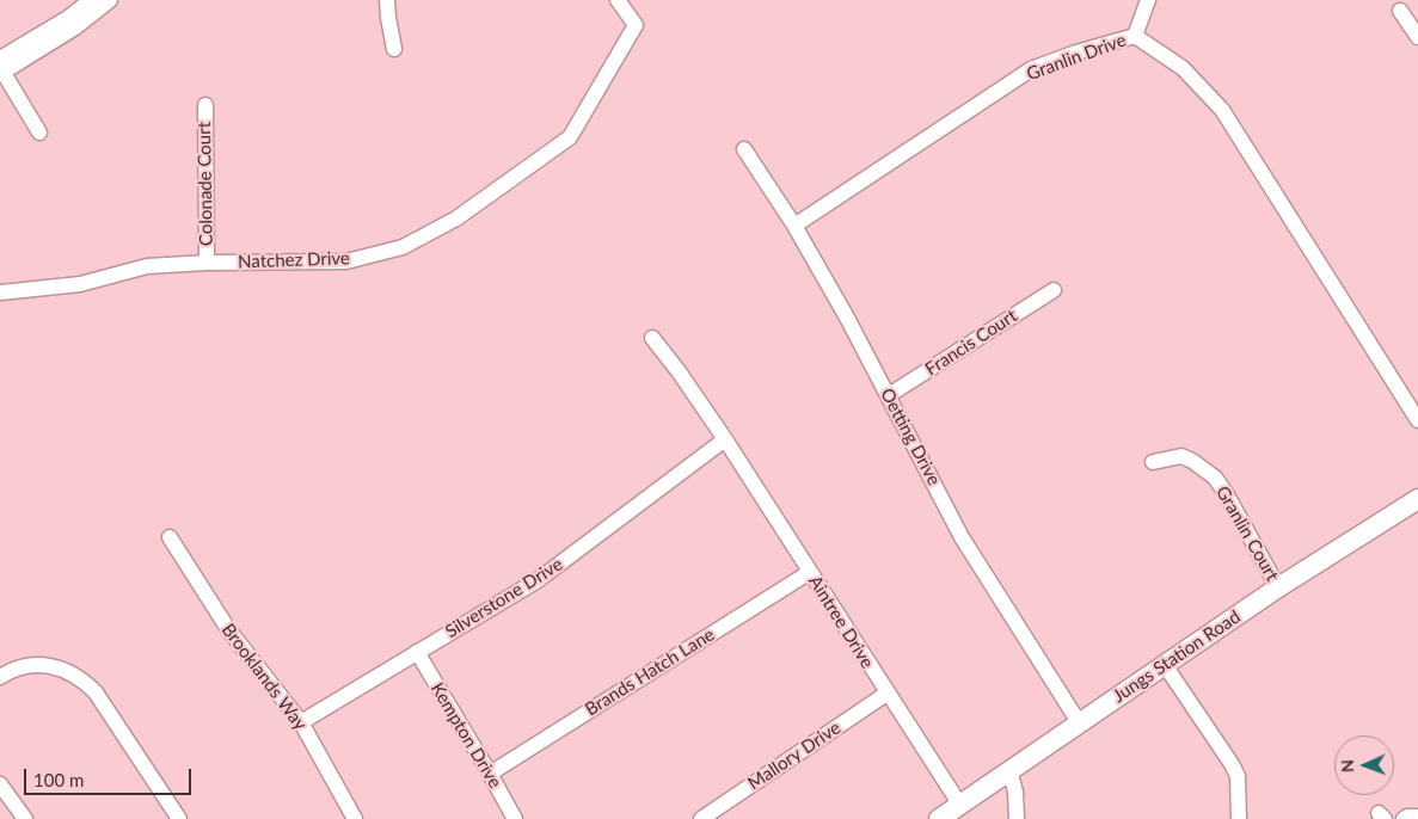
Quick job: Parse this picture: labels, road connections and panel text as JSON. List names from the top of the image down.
{
  "streets": {
    "main road": ["Jungs Station Road"],
    "street": [
      "Granlin Drive",
      "Colonade Court",
      "Natchez Drive",
      "Francis Court",
      "Oetting Drive",
      "Granlin Court",
      "Silverstone Drive",
      "Aintree Drive",
      "Brands Hatch Lane",
      "Brooklands Way",
      "Kempton Drive",
      "Mallory Drive"
    ]
  },
  "crossings": [
    ["Granlin Drive", "Oetting Drive"],
    ["Colonade Court", "Natchez Drive"],
    ["Francis Court", "Oetting Drive"],
    ["Oetting Drive", "Jungs Station Road"],
    ["Granlin Court", "Jungs Station Road"],
    ["Silverstone Drive", "Aintree Drive"],
    ["Silverstone Drive", "Brooklands Way"],
    ["Silverstone Drive", "Kempton Drive"],
    ["Aintree Drive", "Jungs Station Road"],
    ["Aintree Drive", "Brands Hatch Lane"],
    ["Aintree Drive", "Mallory Drive"],
    ["Brands Hatch Lane", "Kempton Drive"]
  ],
  "scale_bar": "100 m",
  "north": "left"
}
